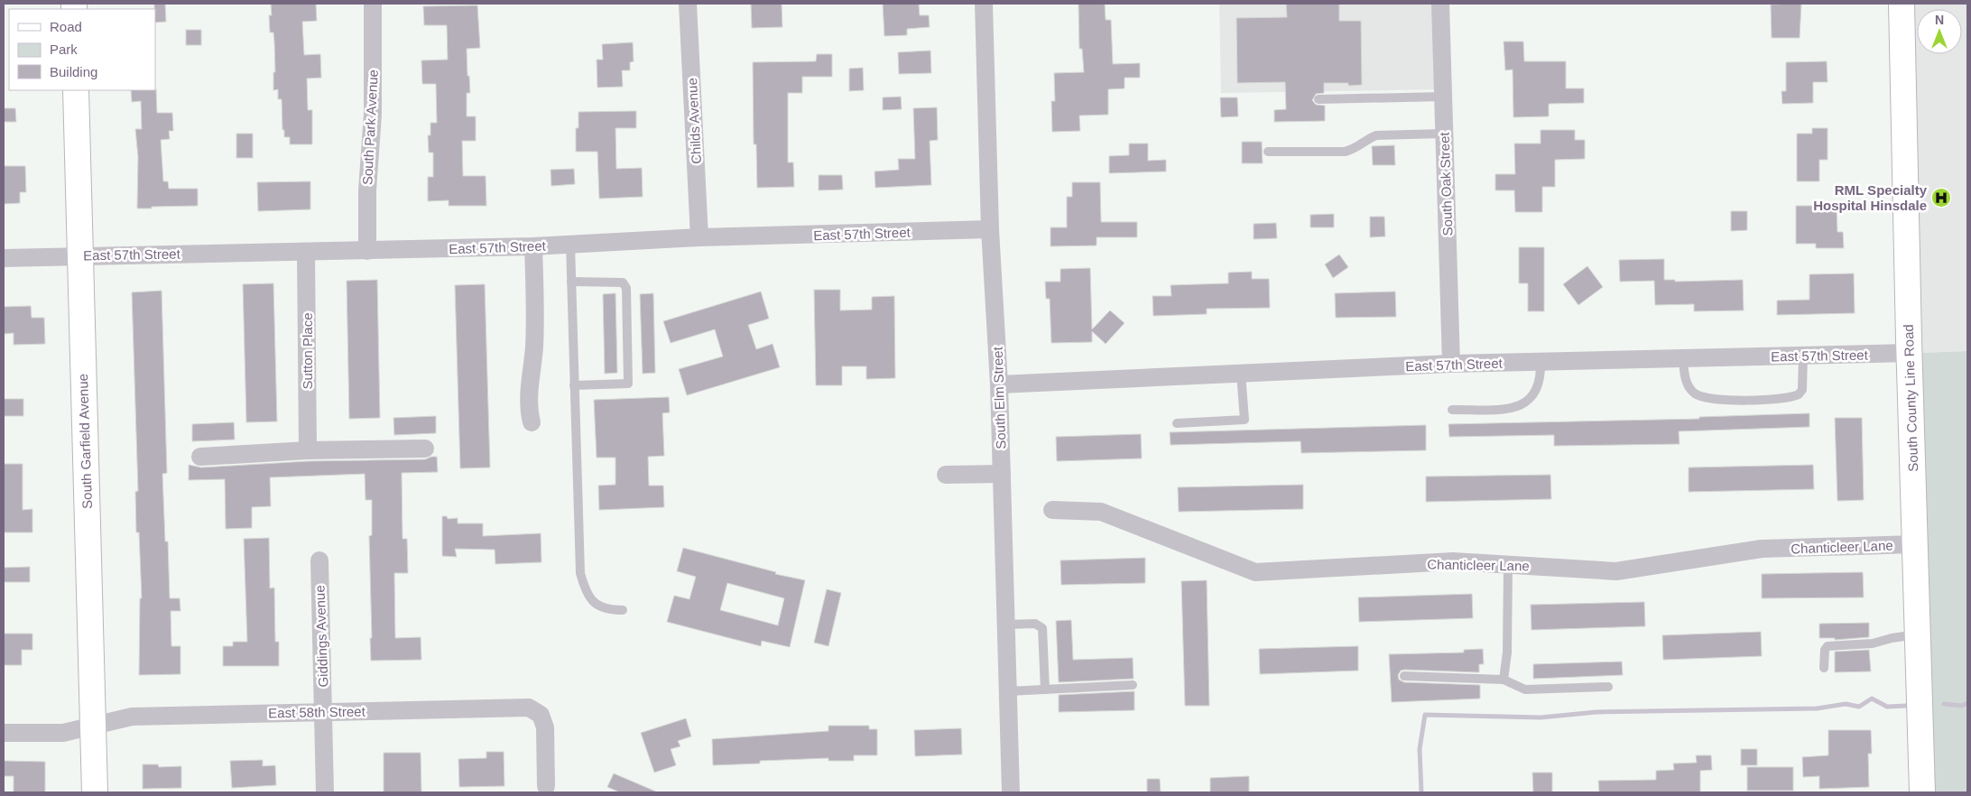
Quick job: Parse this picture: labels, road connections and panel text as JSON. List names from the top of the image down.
{
  "streets": {
    "main road": ["South County Line Road", "South Garfield Avenue"],
    "street": [
      "Childs Avenue",
      "South Park Avenue",
      "South Oak Street",
      "East 57th Street",
      "Sutton Place",
      "South Elm Street",
      "Chanticleer Lane",
      "Giddings Avenue",
      "East 58th Street"
    ]
  },
  "crossings": [
    ["Childs Avenue", "East 57th Street"],
    ["South Park Avenue", "East 57th Street"],
    ["South Oak Street", "East 57th Street"],
    ["East 57th Street", "Sutton Place"],
    ["East 57th Street", "South Elm Street"],
    ["East 57th Street", "South County Line Road"],
    ["East 57th Street", "South Garfield Avenue"],
    ["South County Line Road", "Chanticleer Lane"],
    ["South Garfield Avenue", "East 58th Street"],
    ["Giddings Avenue", "East 58th Street"]
  ],
  "places": {
    "hospital": ["RML Specialty Hospital Hinsdale"]
  },
  "legend": ["Road", "Park", "Building"],
  "north": "top"
}
